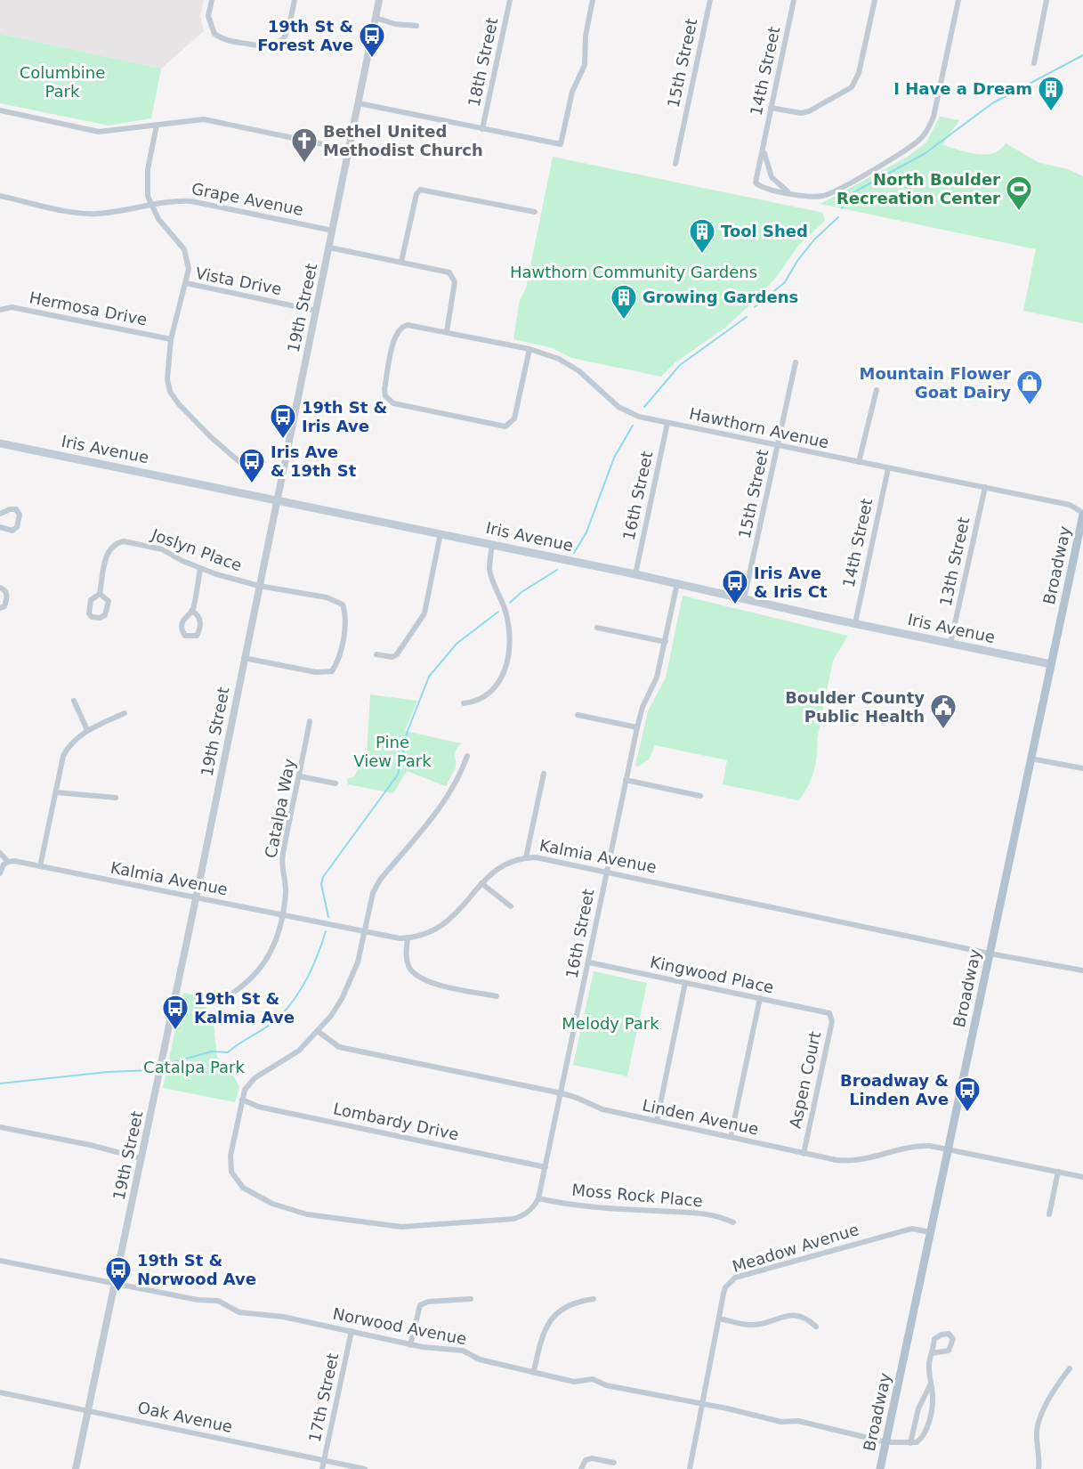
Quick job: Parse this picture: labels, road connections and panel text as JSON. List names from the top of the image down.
{
  "streets": {
    "main road": ["Iris Avenue", "Broadway"],
    "street": [
      "18th Street",
      "15th Street",
      "14th Street",
      "Grape Avenue",
      "Vista Drive",
      "19th Street",
      "Hermosa Drive",
      "Hawthorn Avenue",
      "16th Street",
      "Joslyn Place",
      "13th Street",
      "Catalpa Way",
      "Kalmia Avenue",
      "Kingwood Place",
      "Aspen Court",
      "Linden Avenue",
      "Lombardy Drive",
      "Moss Rock Place",
      "Meadow Avenue",
      "Norwood Avenue",
      "17th Street",
      "Oak Avenue"
    ]
  },
  "crossings": [
    ["15th Street", "Hawthorn Avenue"],
    ["15th Street", "Iris Avenue"],
    ["14th Street", "Hawthorn Avenue"],
    ["14th Street", "Iris Avenue"],
    ["Grape Avenue", "19th Street"],
    ["Vista Drive", "19th Street"],
    ["Vista Drive", "Hermosa Drive"],
    ["19th Street", "Iris Avenue"],
    ["19th Street", "Joslyn Place"],
    ["19th Street", "Kalmia Avenue"],
    ["19th Street", "Norwood Avenue"],
    ["19th Street", "Oak Avenue"],
    ["Hawthorn Avenue", "16th Street"],
    ["Hawthorn Avenue", "13th Street"],
    ["Hawthorn Avenue", "Broadway"],
    ["Iris Avenue", "16th Street"],
    ["Iris Avenue", "13th Street"],
    ["Iris Avenue", "Broadway"],
    ["16th Street", "Kalmia Avenue"],
    ["16th Street", "Kingwood Place"],
    ["16th Street", "Linden Avenue"],
    ["16th Street", "Lombardy Drive"],
    ["16th Street", "Moss Rock Place"],
    ["Broadway", "Kalmia Avenue"],
    ["Broadway", "Linden Avenue"],
    ["Broadway", "Meadow Avenue"],
    ["Broadway", "Norwood Avenue"],
    ["Catalpa Way", "Kalmia Avenue"],
    ["Kingwood Place", "Aspen Court"],
    ["Aspen Court", "Linden Avenue"],
    ["Meadow Avenue", "Norwood Avenue"],
    ["Norwood Avenue", "17th Street"],
    ["17th Street", "Oak Avenue"]
  ],
  "parks": [
    "Columbine Park",
    "Hawthorn Community Gardens",
    "Pine View Park",
    "Melody Park",
    "Catalpa Park"
  ],
  "places": {
    "bus stop": [
      "19th St & Forest Ave",
      "19th St & Iris Ave",
      "Iris Ave & 19th St",
      "Iris Ave & Iris Ct",
      "19th St & Kalmia Ave",
      "Broadway & Linden Ave",
      "19th St & Norwood Ave"
    ],
    "building": ["I Have a Dream", "Tool Shed", "Growing Gardens"],
    "church": ["Bethel United Methodist Church"],
    "sports": ["North Boulder Recreation Center"],
    "shop": ["Mountain Flower Goat Dairy"],
    "public building": ["Boulder County Public Health"]
  }
}
